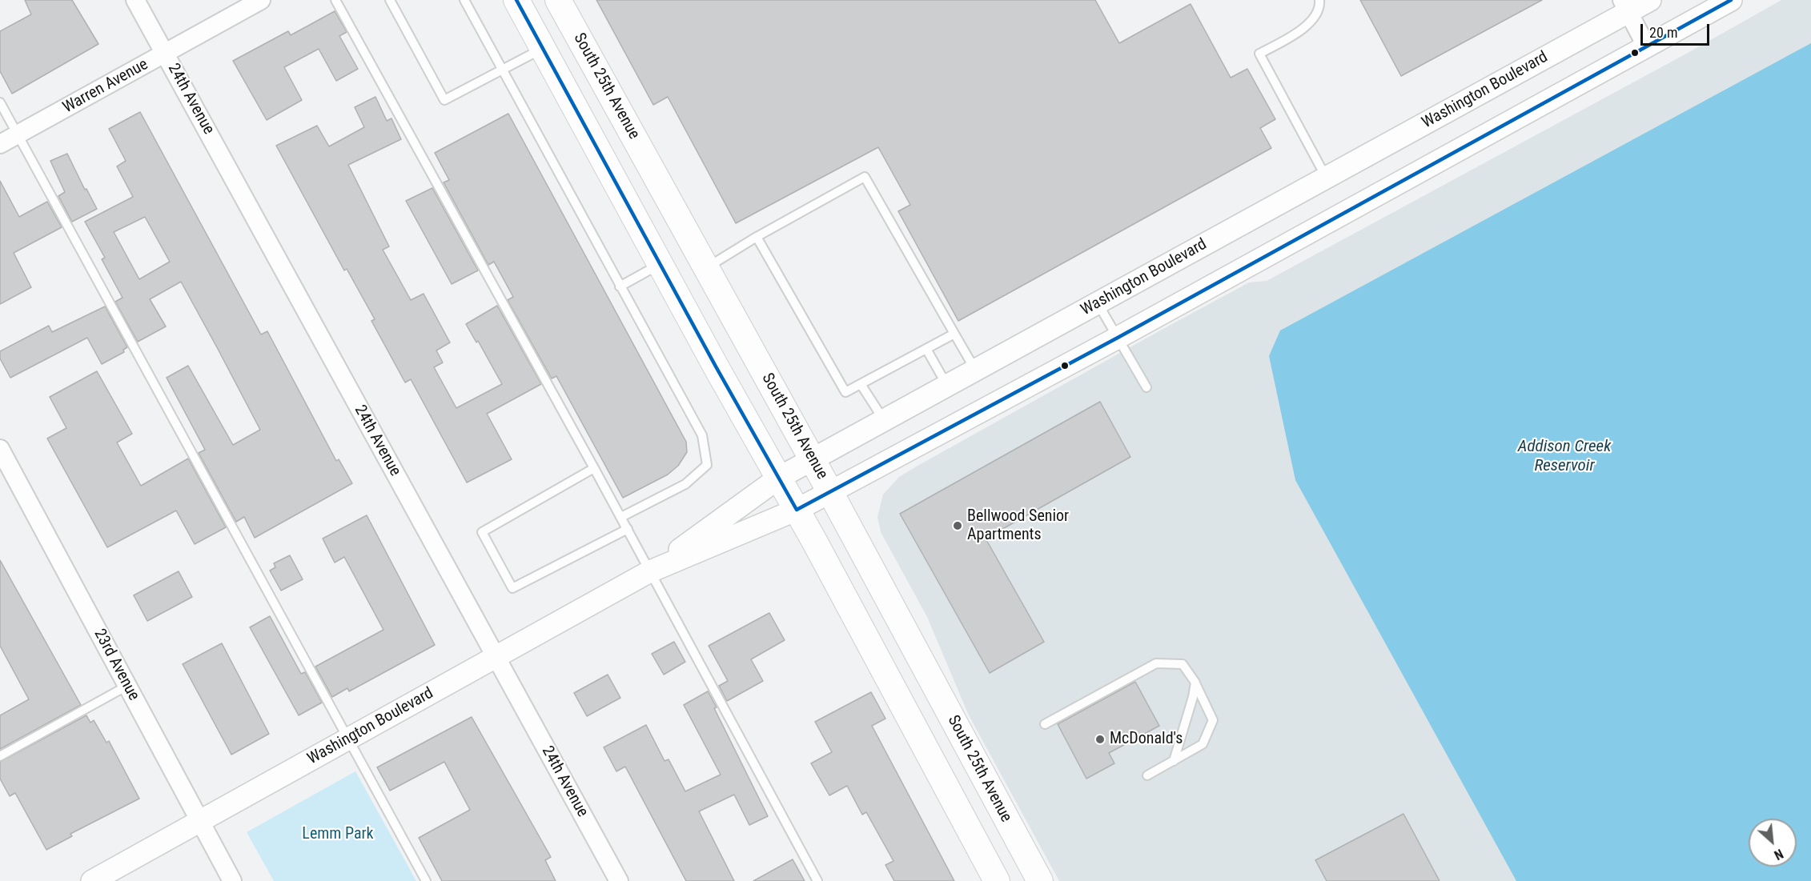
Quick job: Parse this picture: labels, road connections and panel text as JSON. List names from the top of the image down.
{
  "streets": {
    "main road": ["South 25th Avenue"],
    "street": [
      "Warren Avenue",
      "Washington Boulevard",
      "24th Avenue",
      "23rd Avenue"
    ]
  },
  "crossings": [
    ["Warren Avenue", "24th Avenue"],
    ["South 25th Avenue", "Washington Boulevard"],
    ["Washington Boulevard", "24th Avenue"],
    ["Washington Boulevard", "23rd Avenue"]
  ],
  "water": ["Addison Creek Reservoir"],
  "parks": ["Lemm Park"],
  "places": ["Bellwood Senior Apartments", "McDonald's"],
  "scale_bar": "20 m",
  "north": "bottom right"
}
